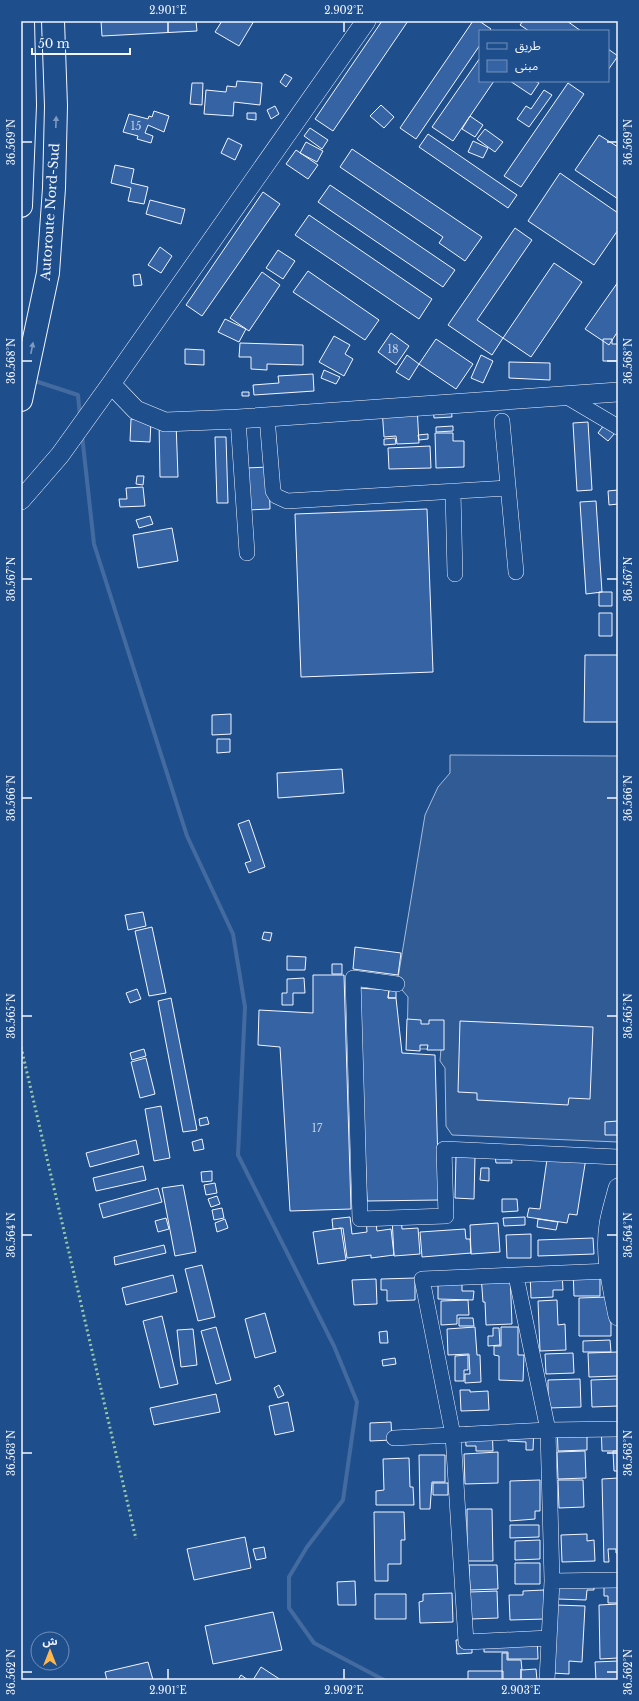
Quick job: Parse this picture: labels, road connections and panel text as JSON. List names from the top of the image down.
{
  "streets": {
    "highway": ["Autoroute Nord-Sud"]
  },
  "house_numbers": ["15", "18", "17"],
  "legend": ["طريق", "مبنى"],
  "scale_bar": "50 m",
  "north": "top",
  "coordinates": [
    "2.901°E",
    "2.902°E",
    "36.569°N",
    "36.568°N",
    "36.567°N",
    "36.566°N",
    "36.565°N",
    "36.564°N",
    "36.563°N",
    "36.562°N",
    "2.903°E"
  ]
}
